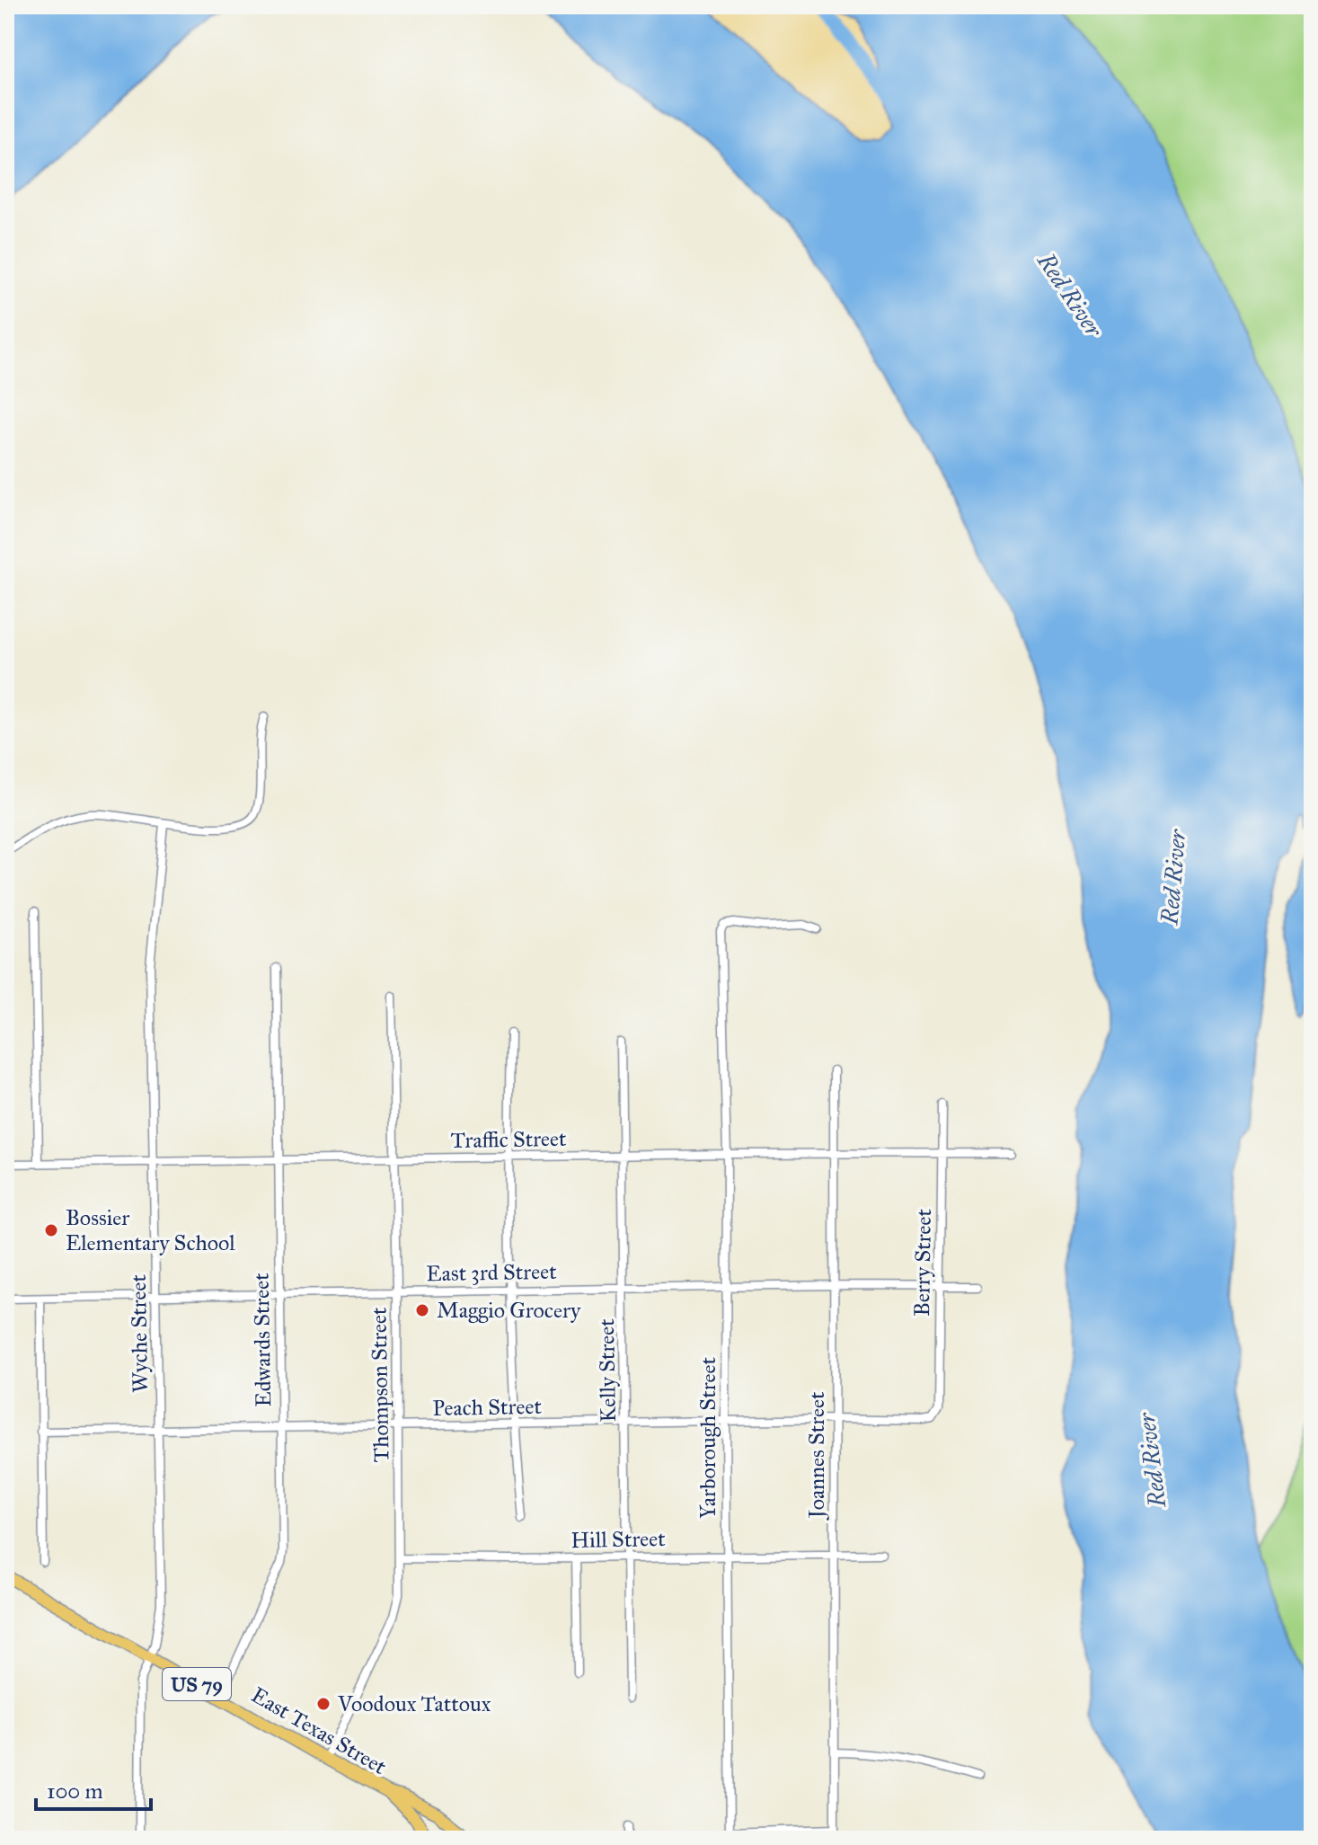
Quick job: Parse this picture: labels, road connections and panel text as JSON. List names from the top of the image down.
{
  "streets": {
    "main road": ["US 79", "East Texas Street"],
    "street": [
      "Traffic Street",
      "Berry Street",
      "East 3rd Street",
      "Wyche Street",
      "Edwards Street",
      "Kelly Street",
      "Thompson Street",
      "Peach Street",
      "Yarborough Street",
      "Joannes Street",
      "Hill Street"
    ]
  },
  "crossings": [
    ["Traffic Street", "Berry Street"],
    ["Traffic Street", "Wyche Street"],
    ["Traffic Street", "Edwards Street"],
    ["Traffic Street", "Kelly Street"],
    ["Traffic Street", "Thompson Street"],
    ["Traffic Street", "Yarborough Street"],
    ["Traffic Street", "Joannes Street"],
    ["Berry Street", "East 3rd Street"],
    ["Berry Street", "Peach Street"],
    ["East 3rd Street", "Wyche Street"],
    ["East 3rd Street", "Edwards Street"],
    ["East 3rd Street", "Kelly Street"],
    ["East 3rd Street", "Thompson Street"],
    ["East 3rd Street", "Yarborough Street"],
    ["East 3rd Street", "Joannes Street"],
    ["Wyche Street", "Peach Street"],
    ["Wyche Street", "East Texas Street"],
    ["Edwards Street", "Peach Street"],
    ["Edwards Street", "East Texas Street"],
    ["Kelly Street", "Peach Street"],
    ["Kelly Street", "Hill Street"],
    ["Thompson Street", "Peach Street"],
    ["Thompson Street", "Hill Street"],
    ["Thompson Street", "East Texas Street"],
    ["Peach Street", "Yarborough Street"],
    ["Peach Street", "Joannes Street"],
    ["Yarborough Street", "Hill Street"],
    ["Joannes Street", "Hill Street"]
  ],
  "water": ["Red River"],
  "places": ["Bossier Elementary School", "Maggio Grocery", "Voodoux Tattoux"],
  "scale_bar": "100 m"
}
